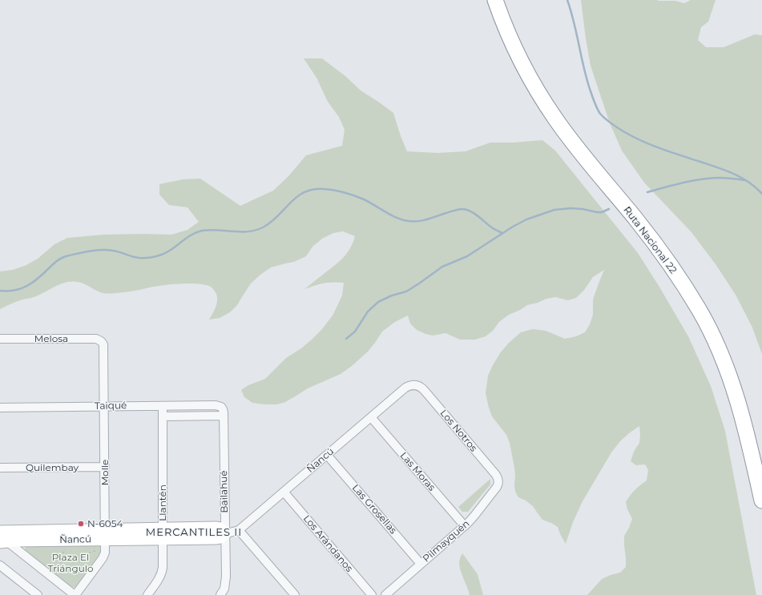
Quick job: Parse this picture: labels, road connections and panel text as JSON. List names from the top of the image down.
{
  "streets": {
    "highway": ["Ruta Nacional 22"],
    "street": [
      "Melosa",
      "Taiqué",
      "Los Notros",
      "Ñancú",
      "Quilembay",
      "Las Moras",
      "Molle",
      "Bailahué",
      "Llantén",
      "Las Grosellas",
      "Pilmayquén",
      "Los Arándanos"
    ]
  },
  "crossings": [
    ["Melosa", "Molle"],
    ["Taiqué", "Molle"],
    ["Taiqué", "Bailahué"],
    ["Taiqué", "Llantén"],
    ["Los Notros", "Ñancú"],
    ["Los Notros", "Pilmayquén"],
    ["Ñancú", "Las Moras"],
    ["Ñancú", "Molle"],
    ["Ñancú", "Bailahué"],
    ["Ñancú", "Llantén"],
    ["Ñancú", "Las Grosellas"],
    ["Ñancú", "Los Arándanos"],
    ["Quilembay", "Molle"],
    ["Las Moras", "Pilmayquén"],
    ["Las Grosellas", "Pilmayquén"]
  ],
  "districts": ["MERCANTILES II"],
  "parks": ["Plaza El Triángulo"],
  "places": ["N-6054"]
}
